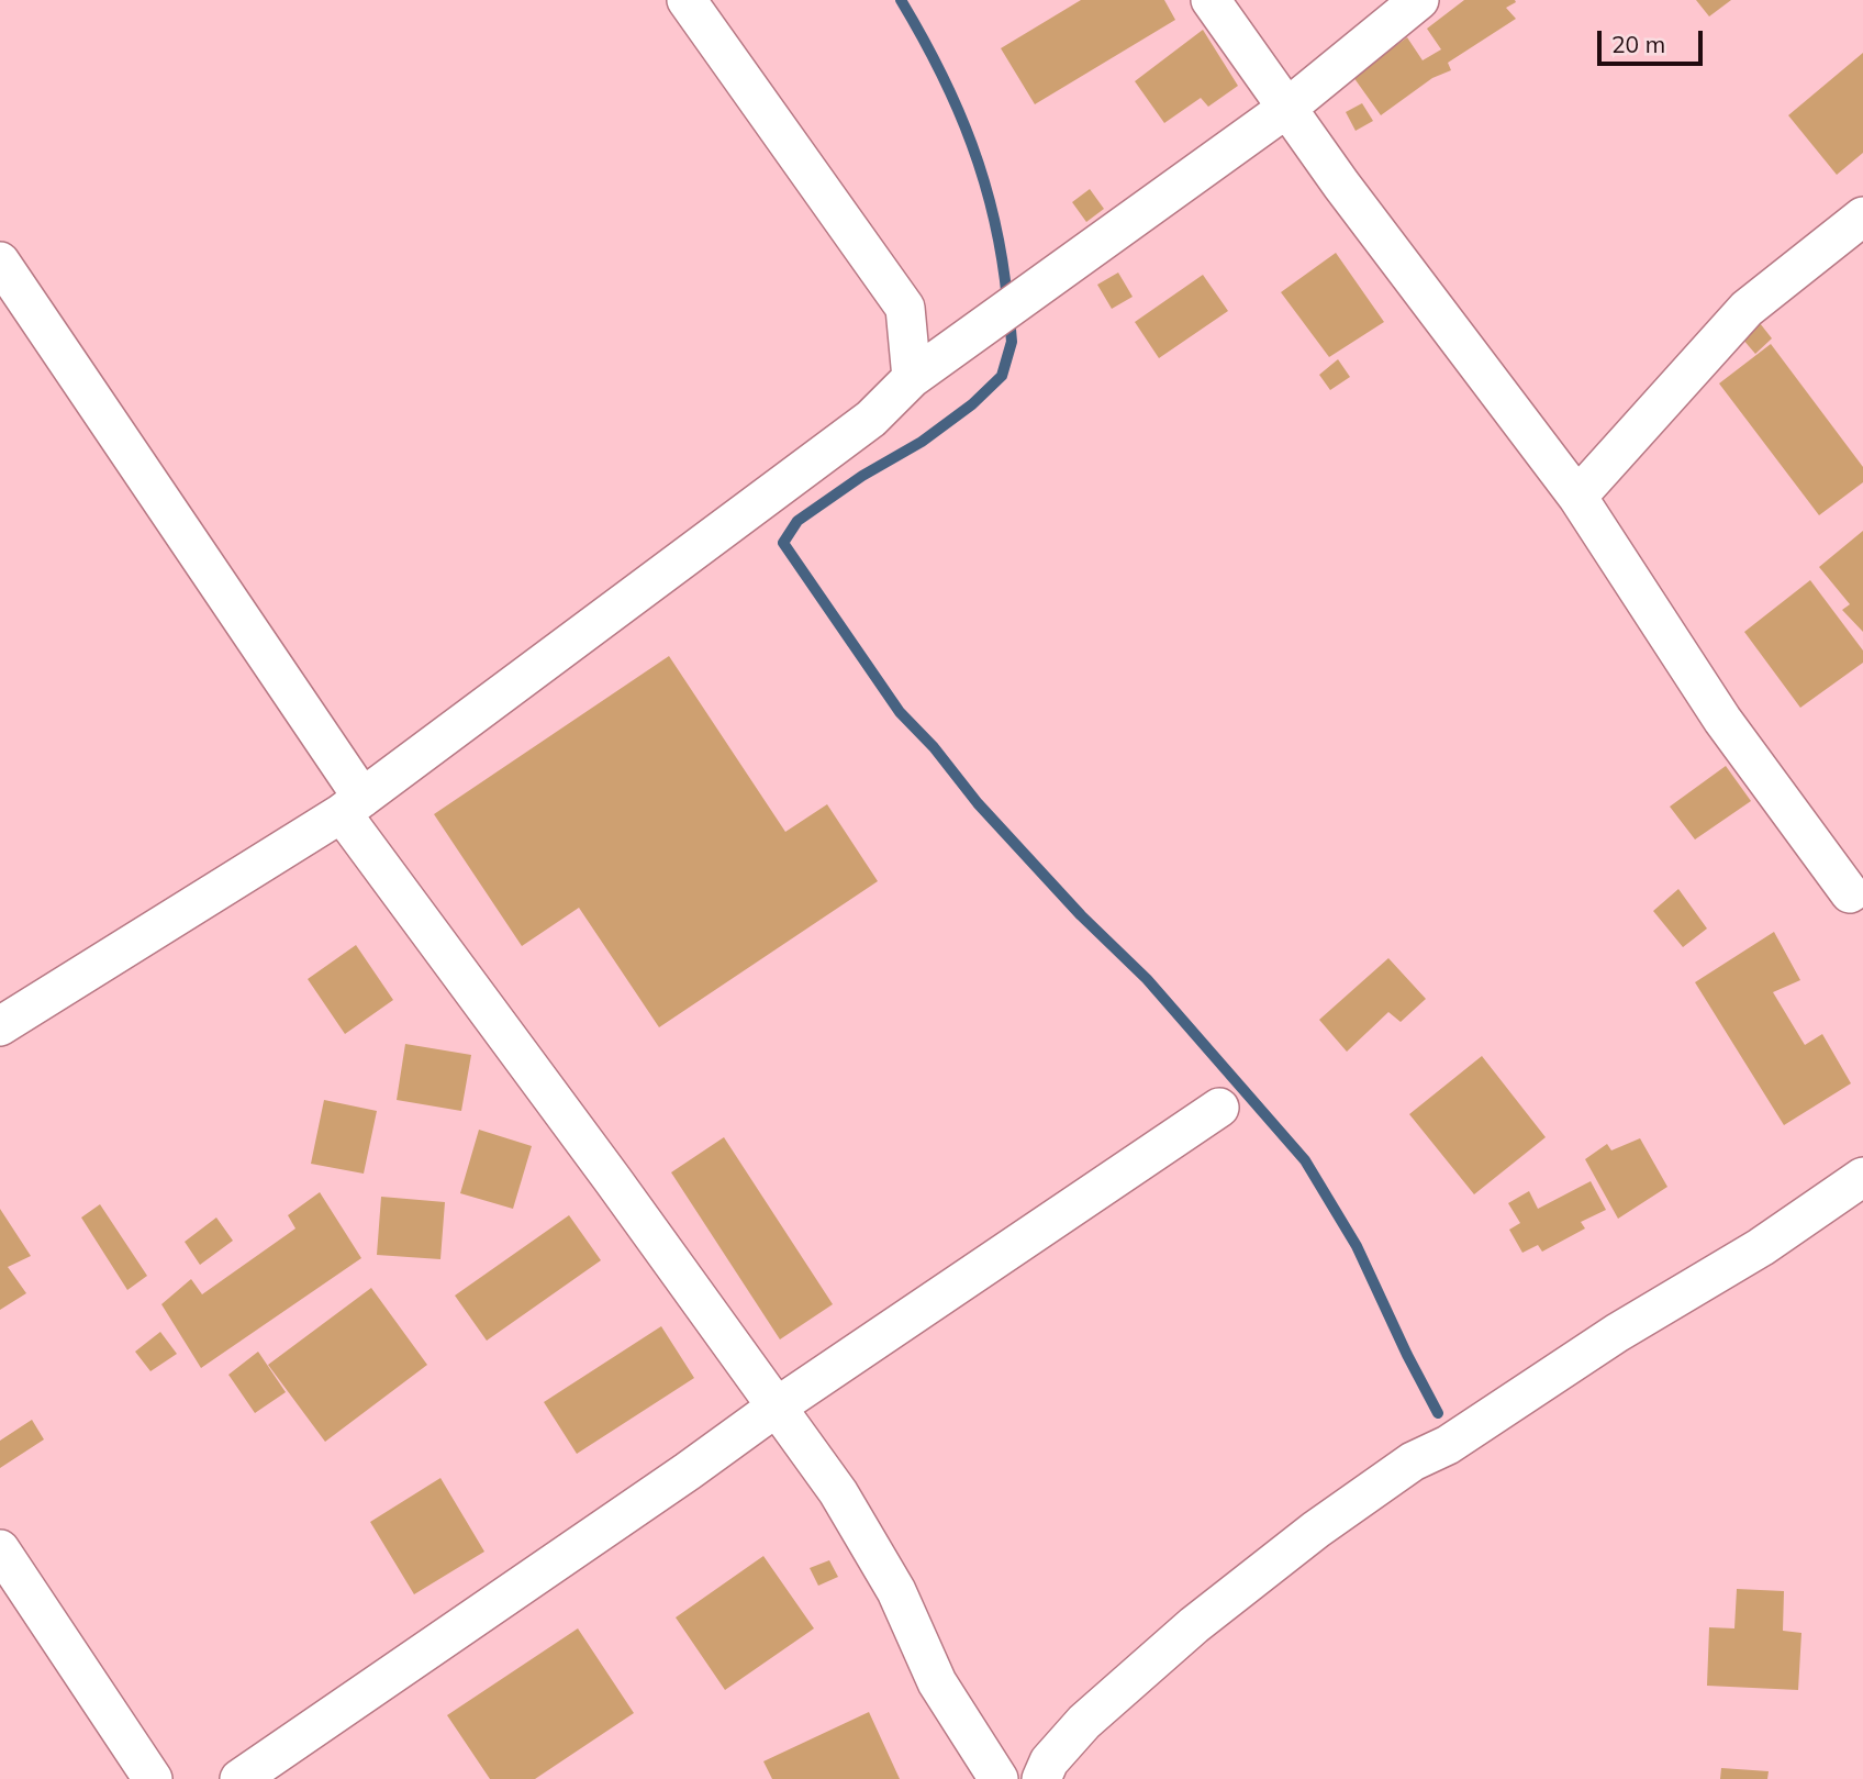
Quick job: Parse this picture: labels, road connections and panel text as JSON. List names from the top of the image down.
{
  "scale_bar": "20 m"
}
